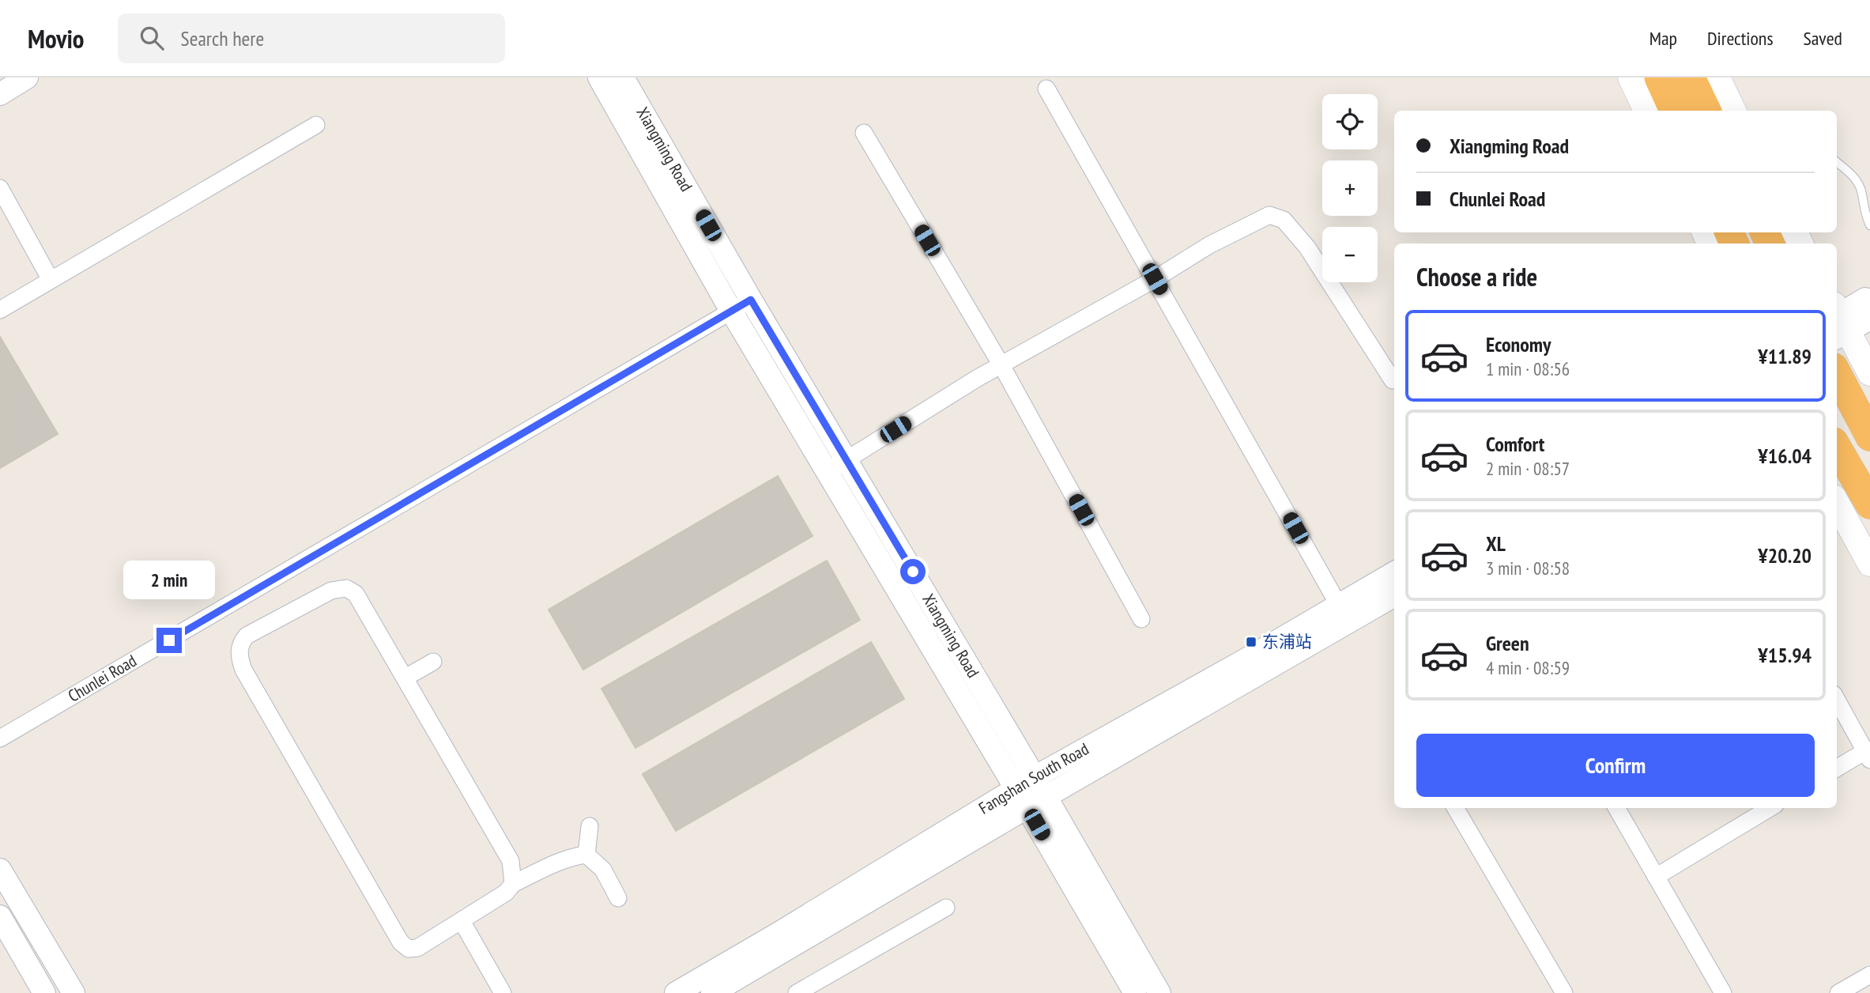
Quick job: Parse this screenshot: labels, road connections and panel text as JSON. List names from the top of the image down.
{
  "streets": {
    "street": ["Xiangming Road", "Chunlei Road", "Fangshan South Road"]
  },
  "crossings": [
    ["Xiangming Road", "Chunlei Road"],
    ["Xiangming Road", "Fangshan South Road"]
  ],
  "places": {
    "transit": ["东浦站"]
  },
  "page": {
    "header": "Movio",
    "search": "Search here",
    "nav": ["Map", "Directions", "Saved"],
    "map_buttons": ["+", "−"],
    "banner": ["Xiangming Road", "Chunlei Road"],
    "heading": "Choose a ride",
    "list": [
      {
        "name": "Economy",
        "note": "1 min · 08:56",
        "value": "¥11.89"
      },
      {
        "name": "Comfort",
        "note": "2 min · 08:57",
        "value": "¥16.04"
      },
      {
        "name": "XL",
        "note": "3 min · 08:58",
        "value": "¥20.20"
      },
      {
        "name": "Green",
        "note": "4 min · 08:59",
        "value": "¥15.94"
      }
    ],
    "bubble": "2 min",
    "buttons": "Confirm"
  }
}
